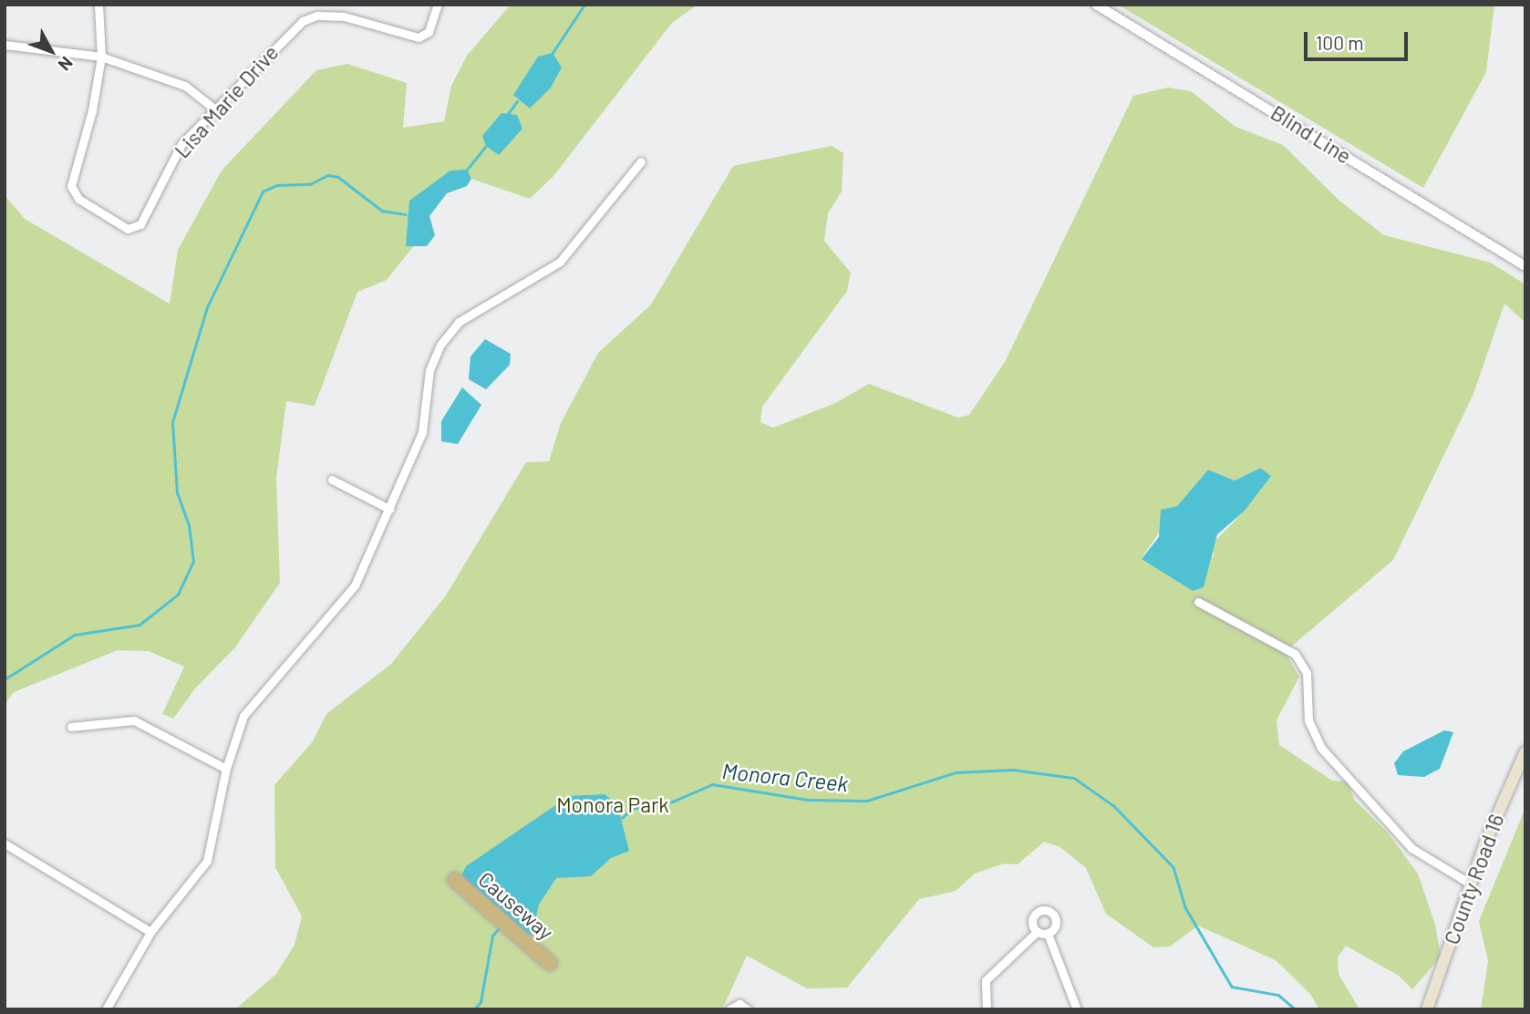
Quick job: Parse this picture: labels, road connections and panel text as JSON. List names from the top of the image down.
{
  "streets": {
    "highway": ["Causeway"],
    "main road": ["County Road 16"],
    "street": ["Lisa Marie Drive", "Blind Line"]
  },
  "water": ["Monora Creek"],
  "parks": ["Monora Park"],
  "scale_bar": "100 m",
  "north": "bottom right"
}
